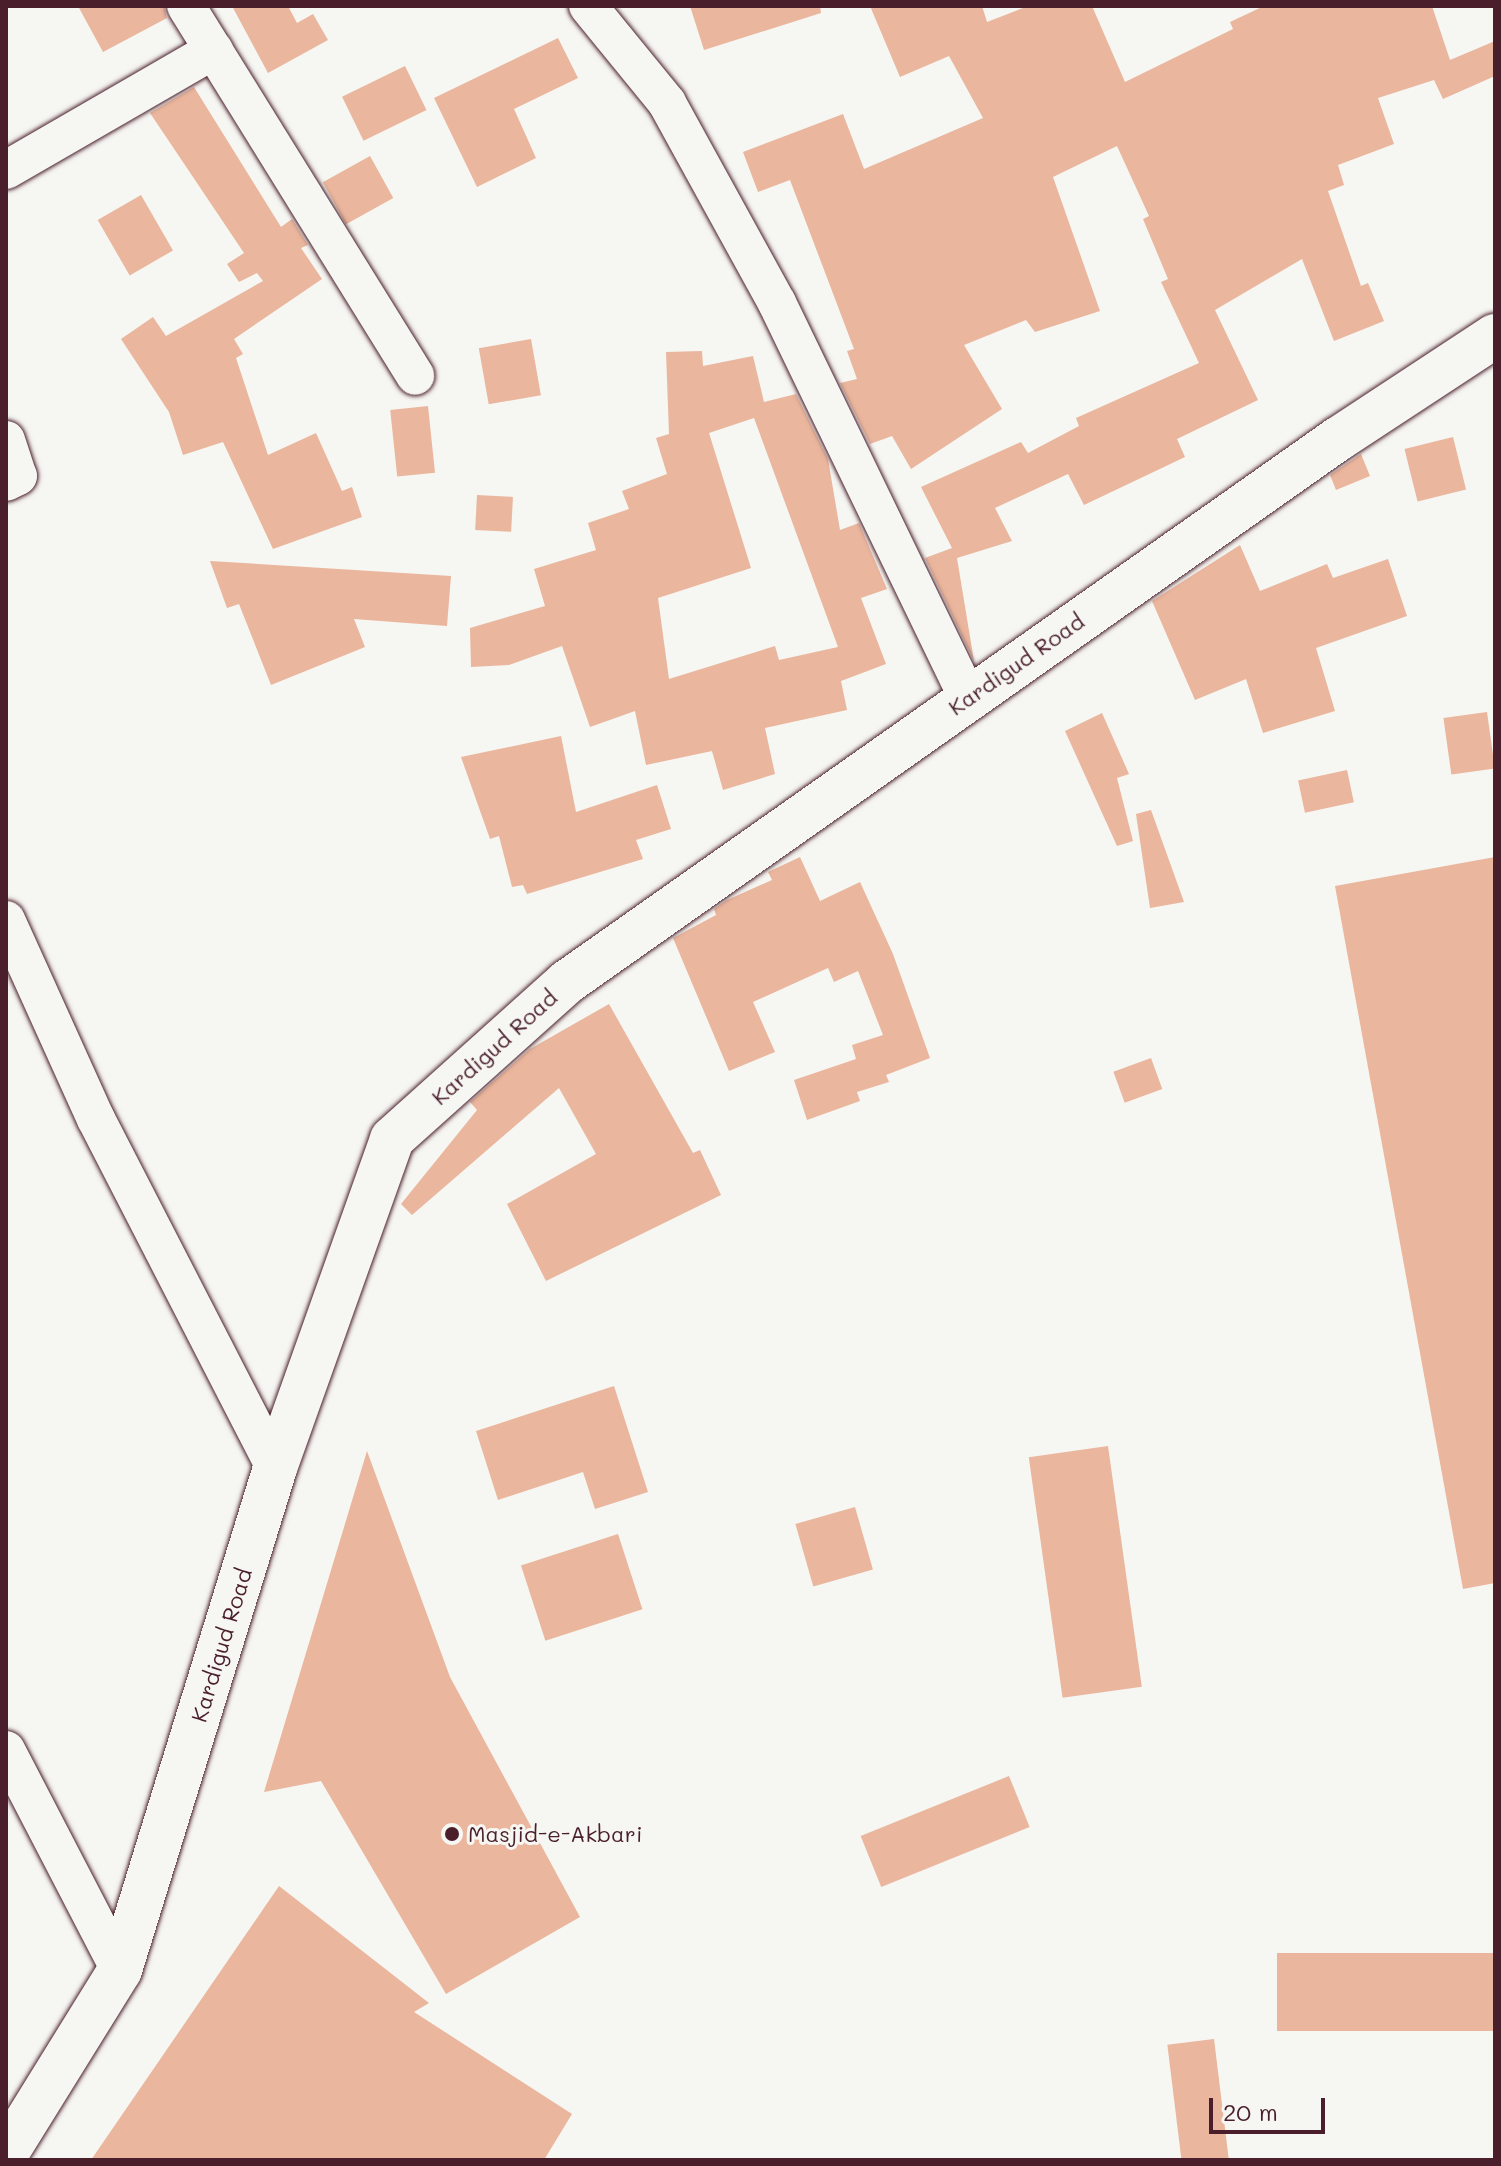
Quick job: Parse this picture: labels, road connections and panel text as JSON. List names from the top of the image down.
{
  "streets": {
    "street": ["Kardigud Road"]
  },
  "places": ["Masjid-e-Akbari"],
  "scale_bar": "20 m"
}
